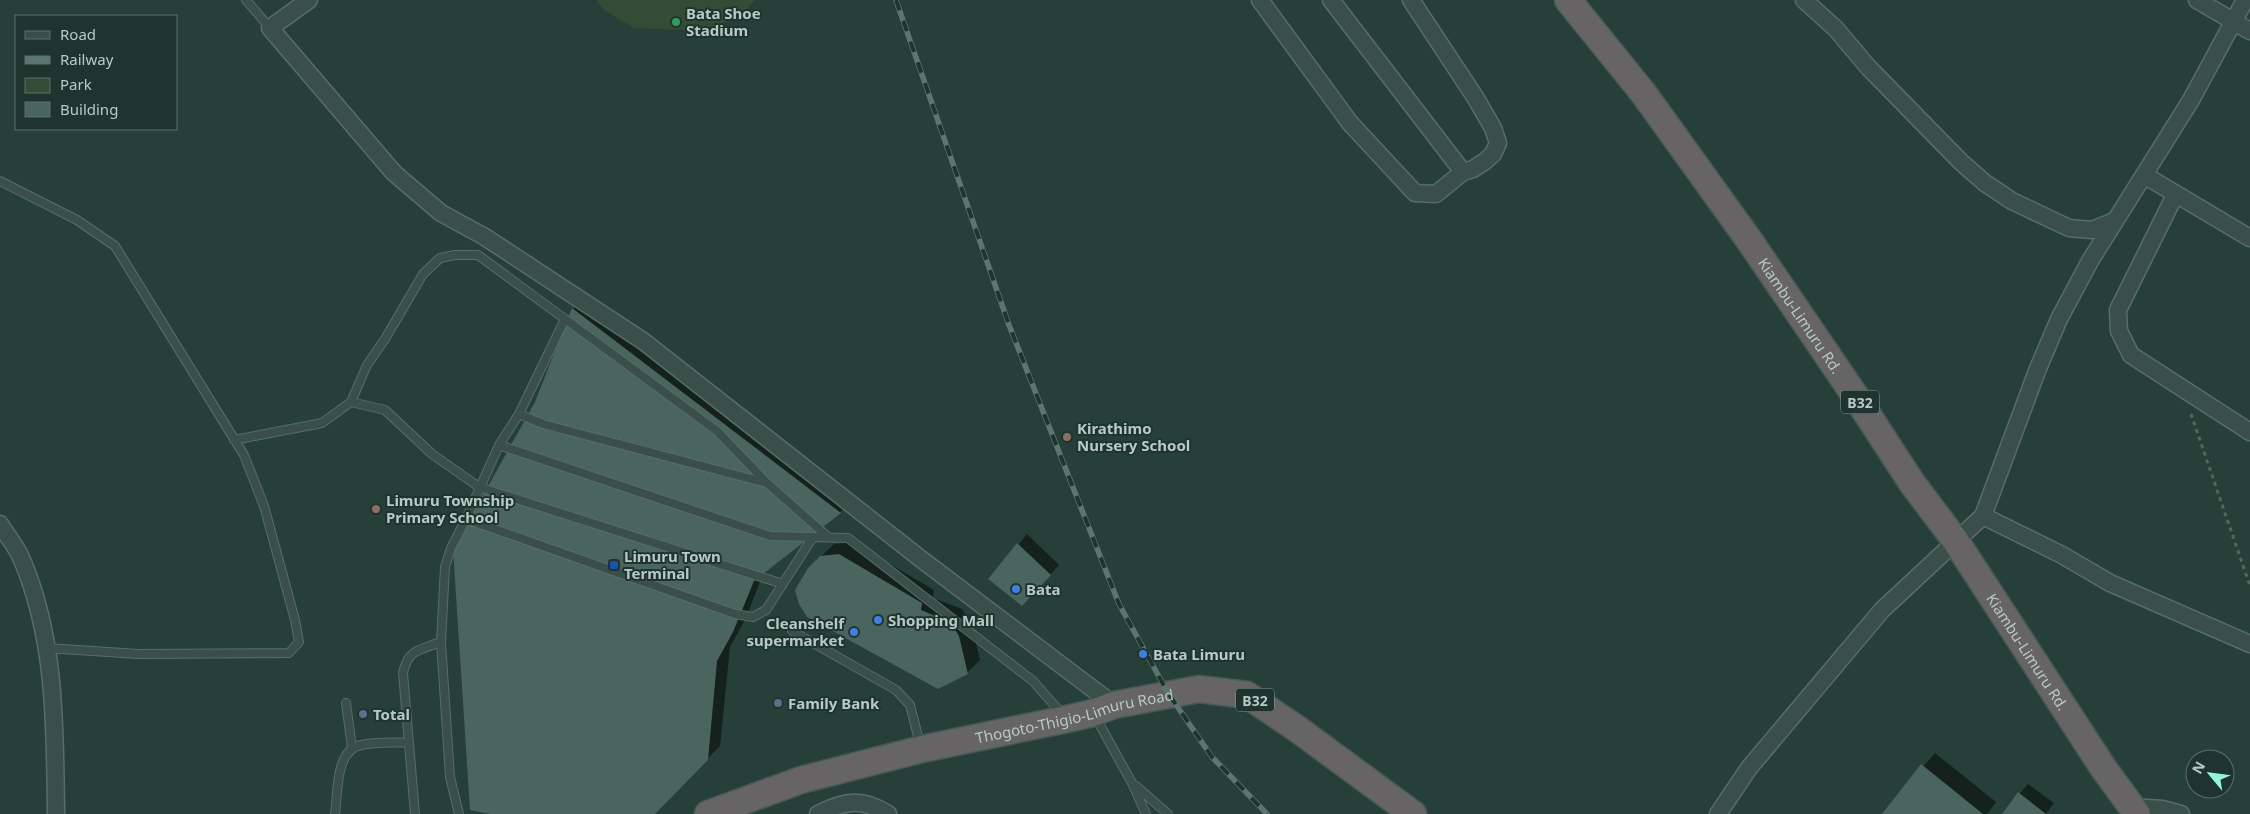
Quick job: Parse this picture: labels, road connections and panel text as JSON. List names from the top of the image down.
{
  "streets": {
    "highway": ["Kiambu-Limuru Rd.", "B32", "Thogoto-Thigio-Limuru Road"]
  },
  "places": {
    "other": [
      "Bata Shoe Stadium",
      "Kirathimo Nursery School",
      "Limuru Township Primary School",
      "Bata",
      "Shopping Mall",
      "Cleanshelf supermarket",
      "Bata Limuru",
      "Family Bank",
      "Total"
    ],
    "transit": ["Limuru Town Terminal"]
  },
  "legend": [
    "Road",
    "Railway",
    "Park",
    "Building"
  ],
  "north": "top left"
}
